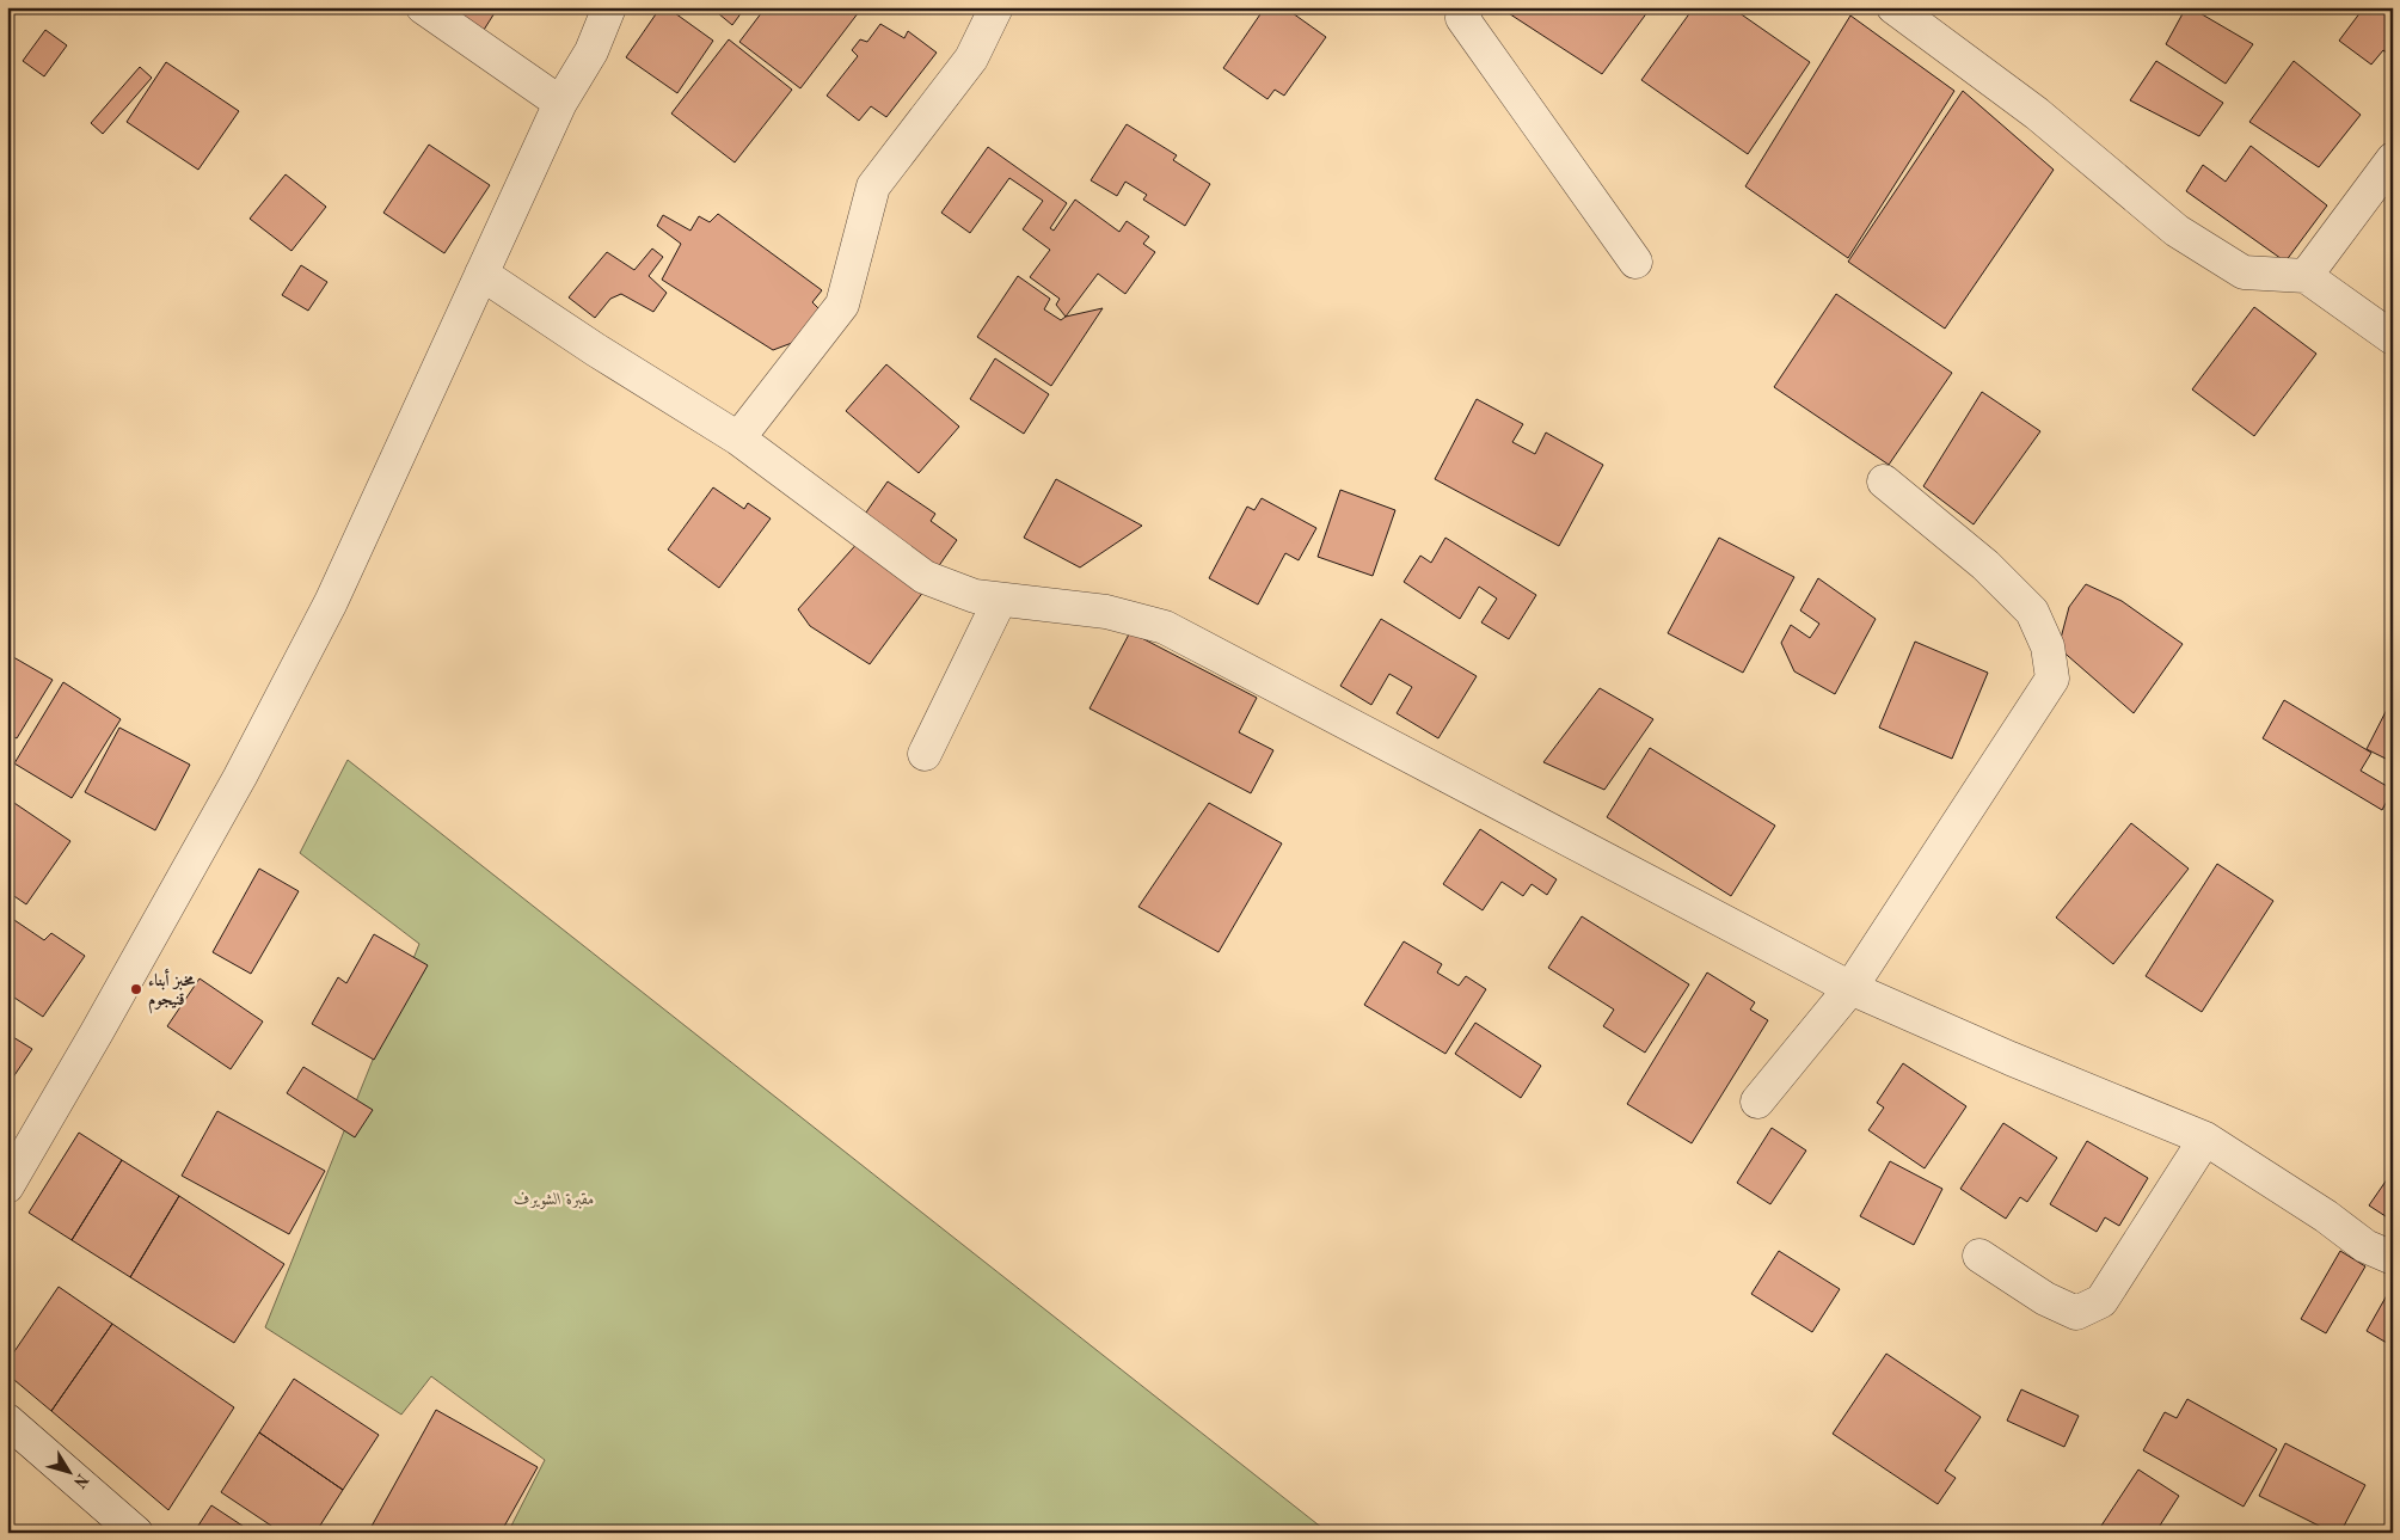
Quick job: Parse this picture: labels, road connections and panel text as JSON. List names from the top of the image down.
{
  "parks": ["مقبرة الشويرف"],
  "places": ["مخبز أبناء قنيجوم"],
  "north": "bottom right"
}
